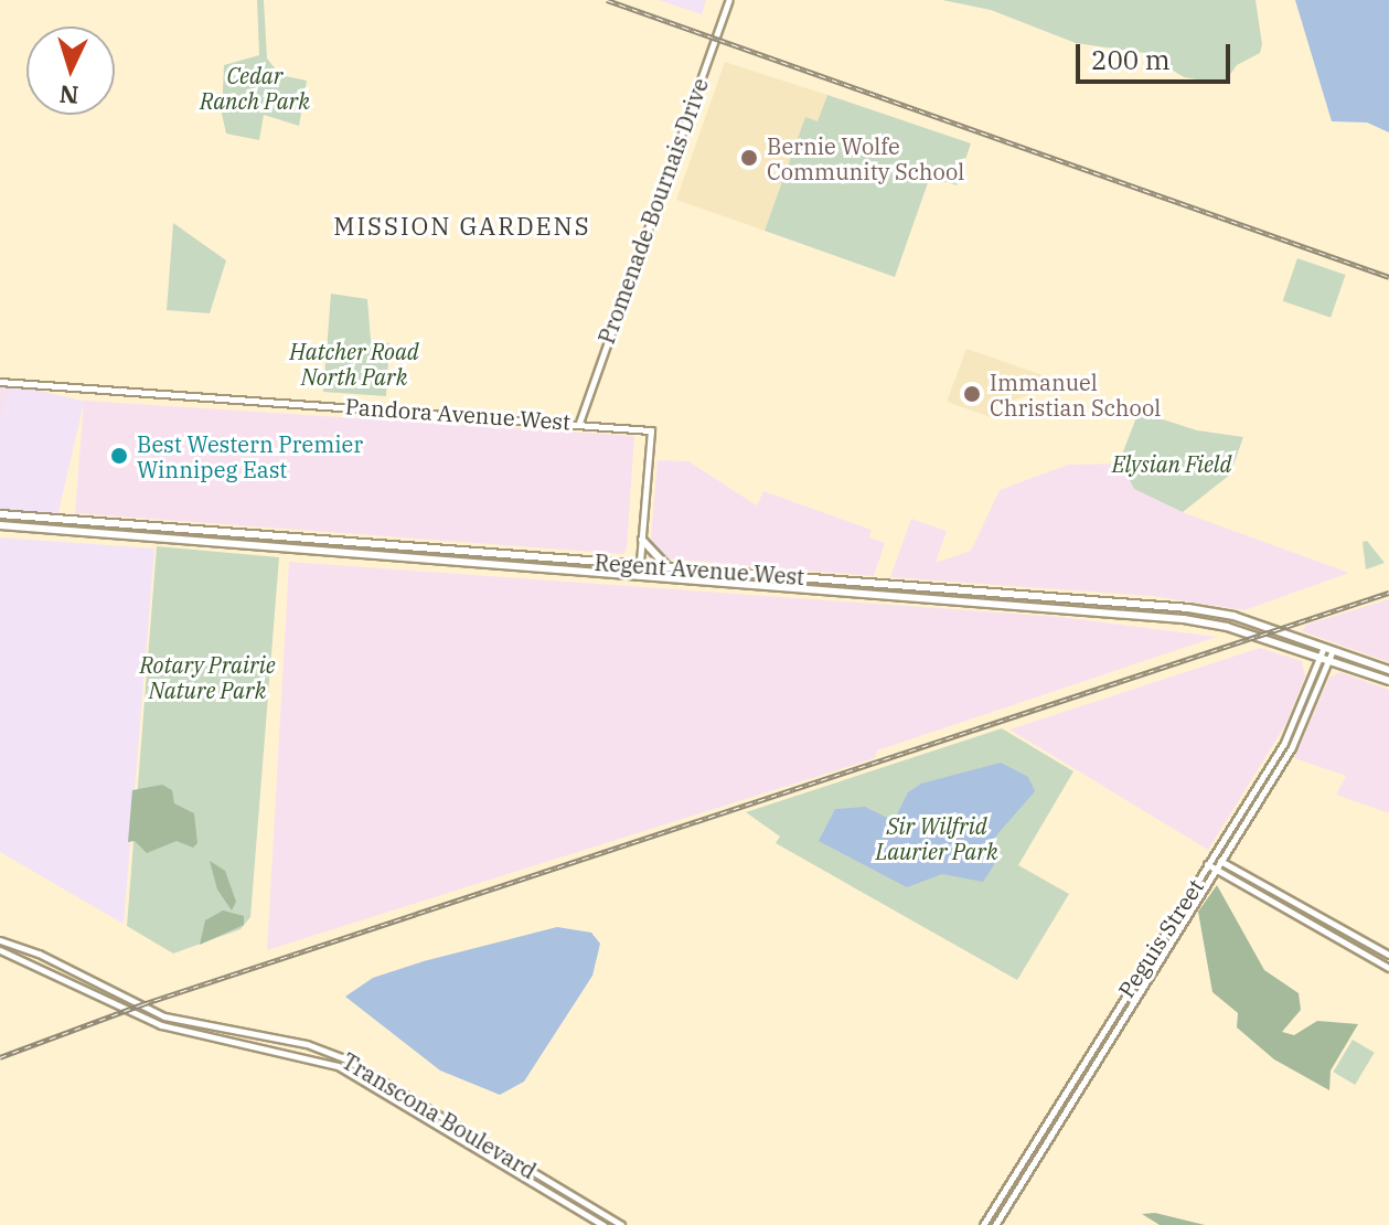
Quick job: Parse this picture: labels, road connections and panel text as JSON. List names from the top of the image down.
{
  "streets": {
    "main road": ["Regent Avenue West"],
    "street": [
      "Promenade Bournais Drive",
      "Pandora Avenue West",
      "Peguis Street",
      "Transcona Boulevard"
    ]
  },
  "crossings": [
    ["Promenade Bournais Drive", "Pandora Avenue West"],
    ["Regent Avenue West", "Peguis Street"]
  ],
  "districts": ["MISSION GARDENS"],
  "parks": [
    "Cedar Ranch Park",
    "Hatcher Road North Park",
    "Elysian Field",
    "Rotary Prairie Nature Park",
    "Sir Wilfrid Laurier Park"
  ],
  "places": ["Bernie Wolfe Community School", "Immanuel Christian School", "Best Western Premier Winnipeg East"],
  "scale_bar": "200 m",
  "north": "bottom"
}
